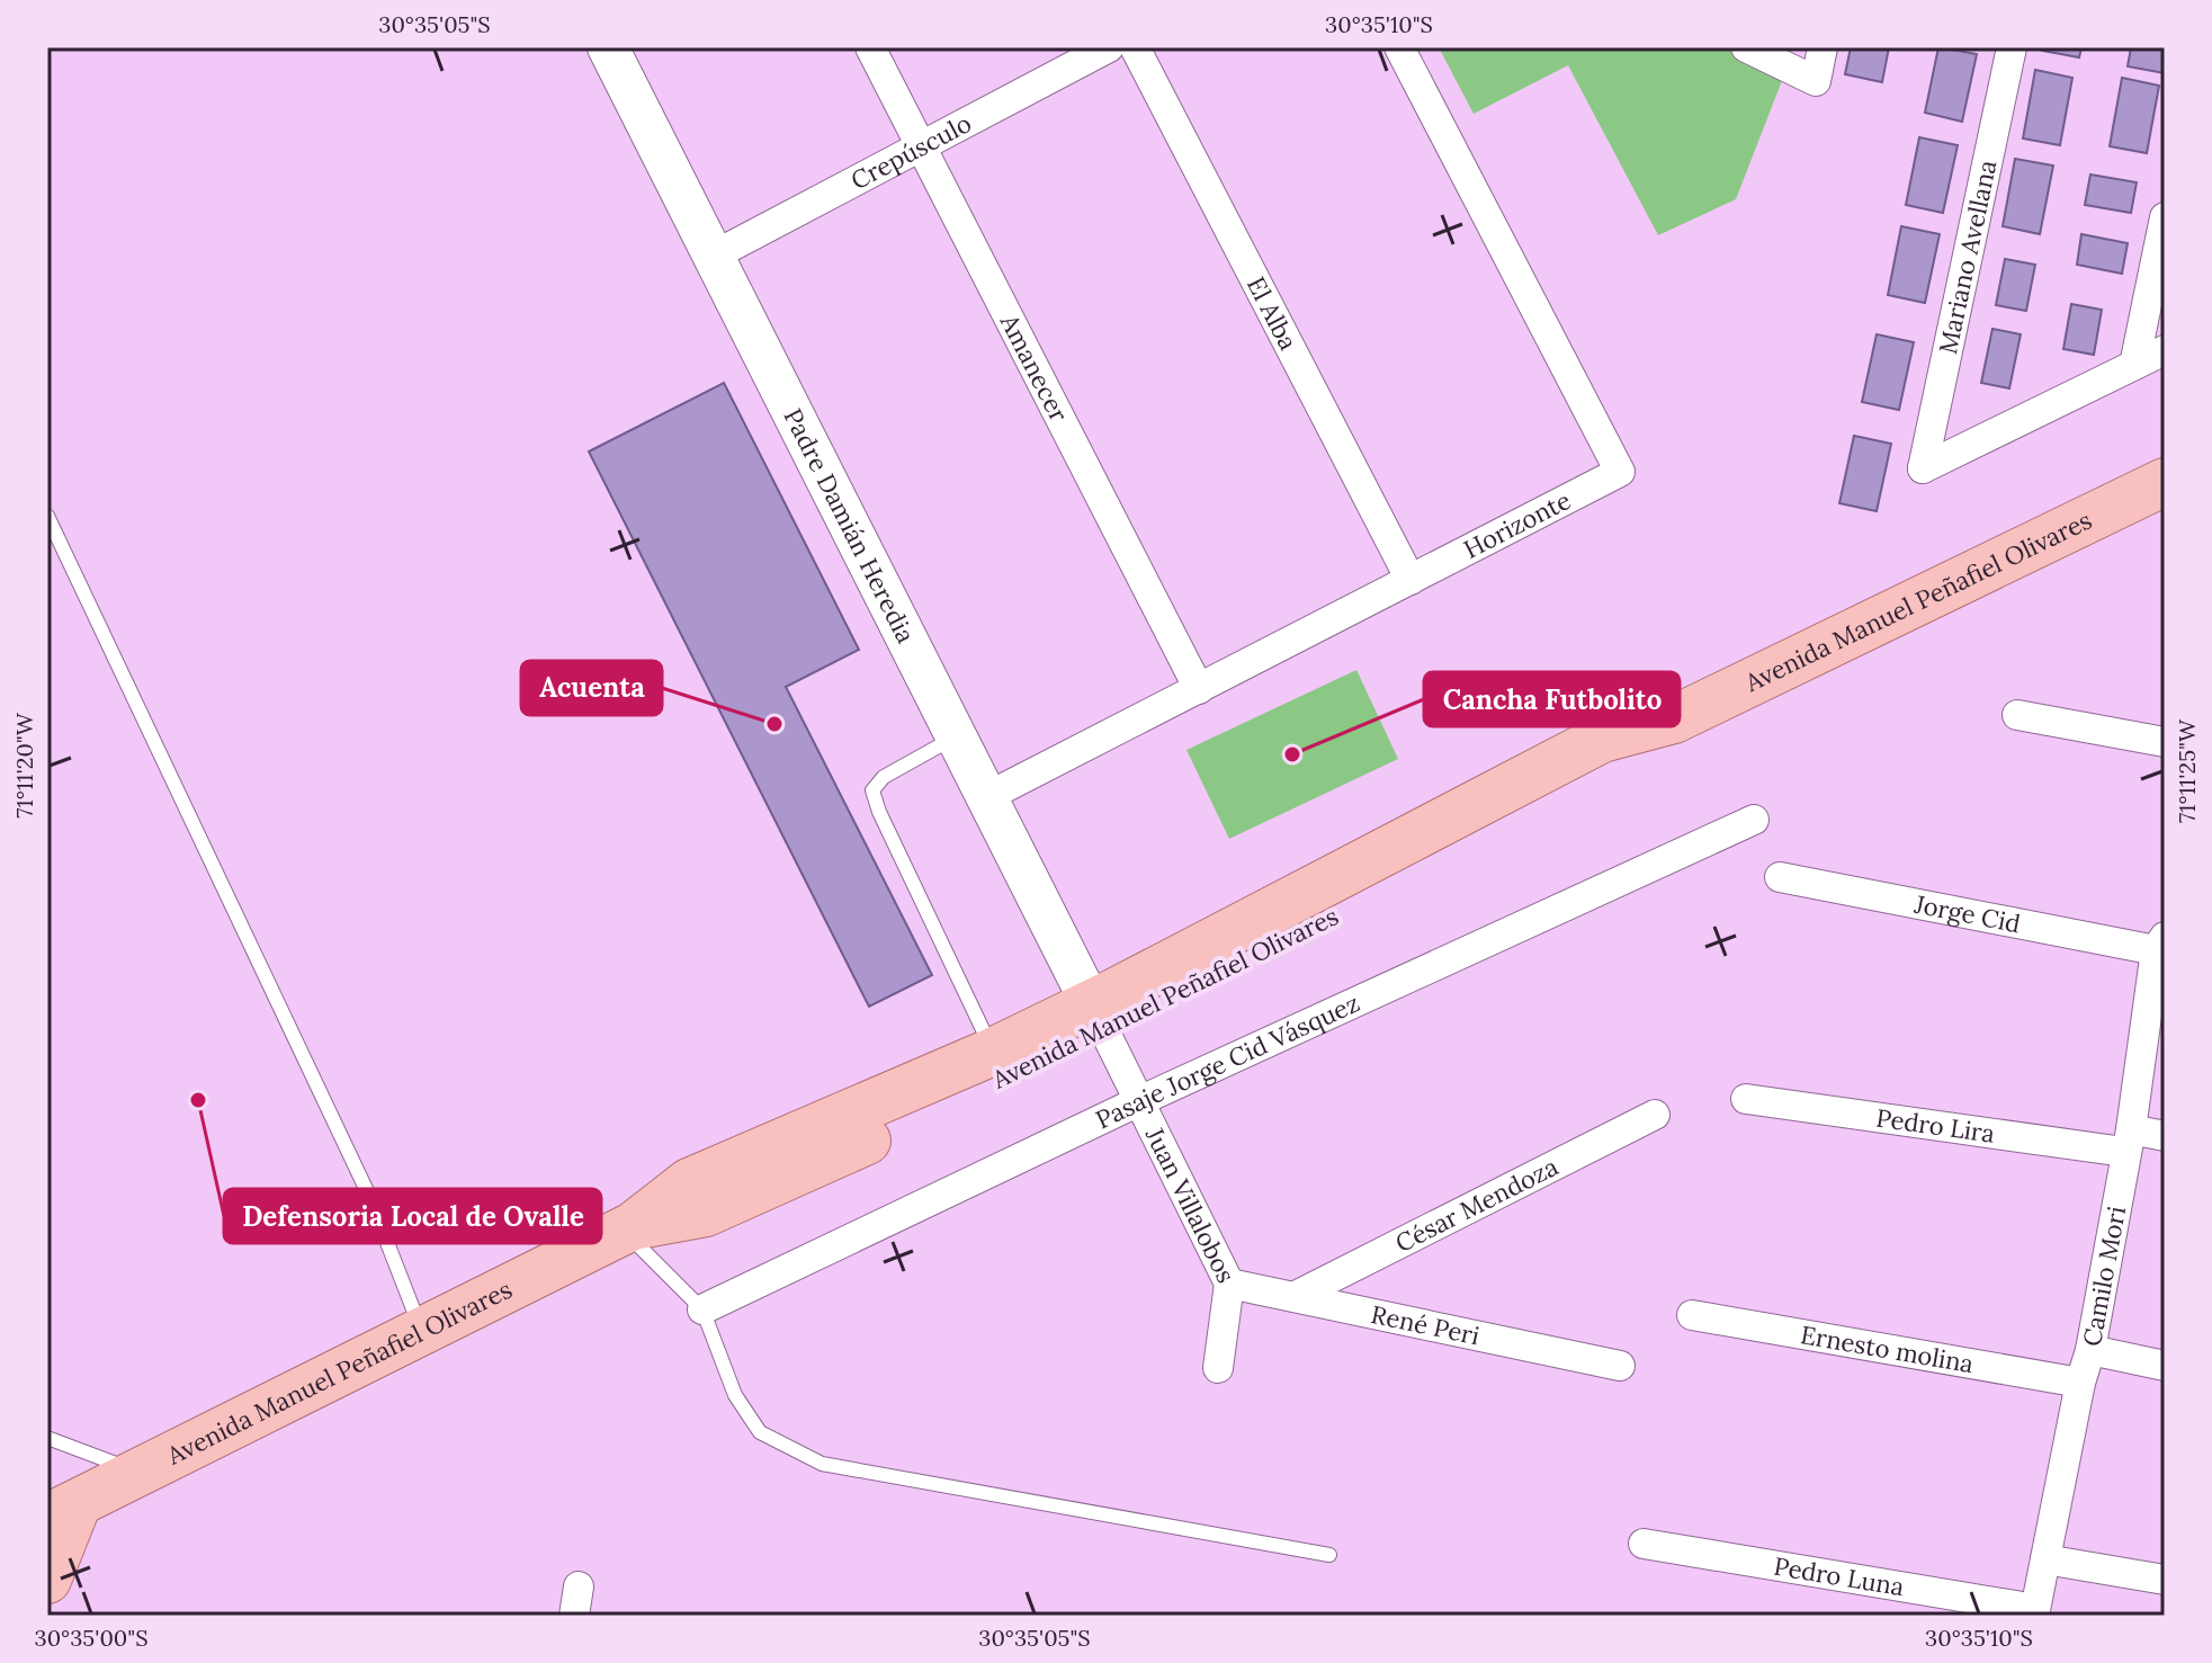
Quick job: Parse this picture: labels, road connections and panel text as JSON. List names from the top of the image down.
{
  "streets": {
    "main road": ["Avenida Manuel Peñafiel Olivares"],
    "street": [
      "Crepúsculo",
      "Mariano Avellana",
      "El Alba",
      "Amanecer",
      "Padre Damián Heredia",
      "Horizonte",
      "Jorge Cid",
      "Pasaje Jorge Cid Vásquez",
      "Pedro Lira",
      "César Mendoza",
      "Juan Villalobos",
      "Camilo Mori",
      "René Peri",
      "Ernesto molina",
      "Pedro Luna"
    ]
  },
  "crossings": [
    ["Crepúsculo", "Amanecer"],
    ["Crepúsculo", "Padre Damián Heredia"],
    ["El Alba", "Horizonte"],
    ["Amanecer", "Horizonte"],
    ["Padre Damián Heredia", "Horizonte"],
    ["Padre Damián Heredia", "Avenida Manuel Peñafiel Olivares"],
    ["Padre Damián Heredia", "Juan Villalobos"],
    ["Avenida Manuel Peñafiel Olivares", "Juan Villalobos"],
    ["Jorge Cid", "Camilo Mori"],
    ["Pasaje Jorge Cid Vásquez", "Juan Villalobos"],
    ["Pedro Lira", "Camilo Mori"],
    ["César Mendoza", "René Peri"],
    ["Juan Villalobos", "René Peri"],
    ["Camilo Mori", "Ernesto molina"],
    ["Camilo Mori", "Pedro Luna"]
  ],
  "places": ["Acuenta", "Cancha Futbolito", "Defensoria Local de Ovalle"],
  "coordinates": [
    "30°35'05\"S",
    "30°35'10\"S",
    "71°11'20\"W",
    "71°11'25\"W",
    "30°35'00\"S"
  ]
}
